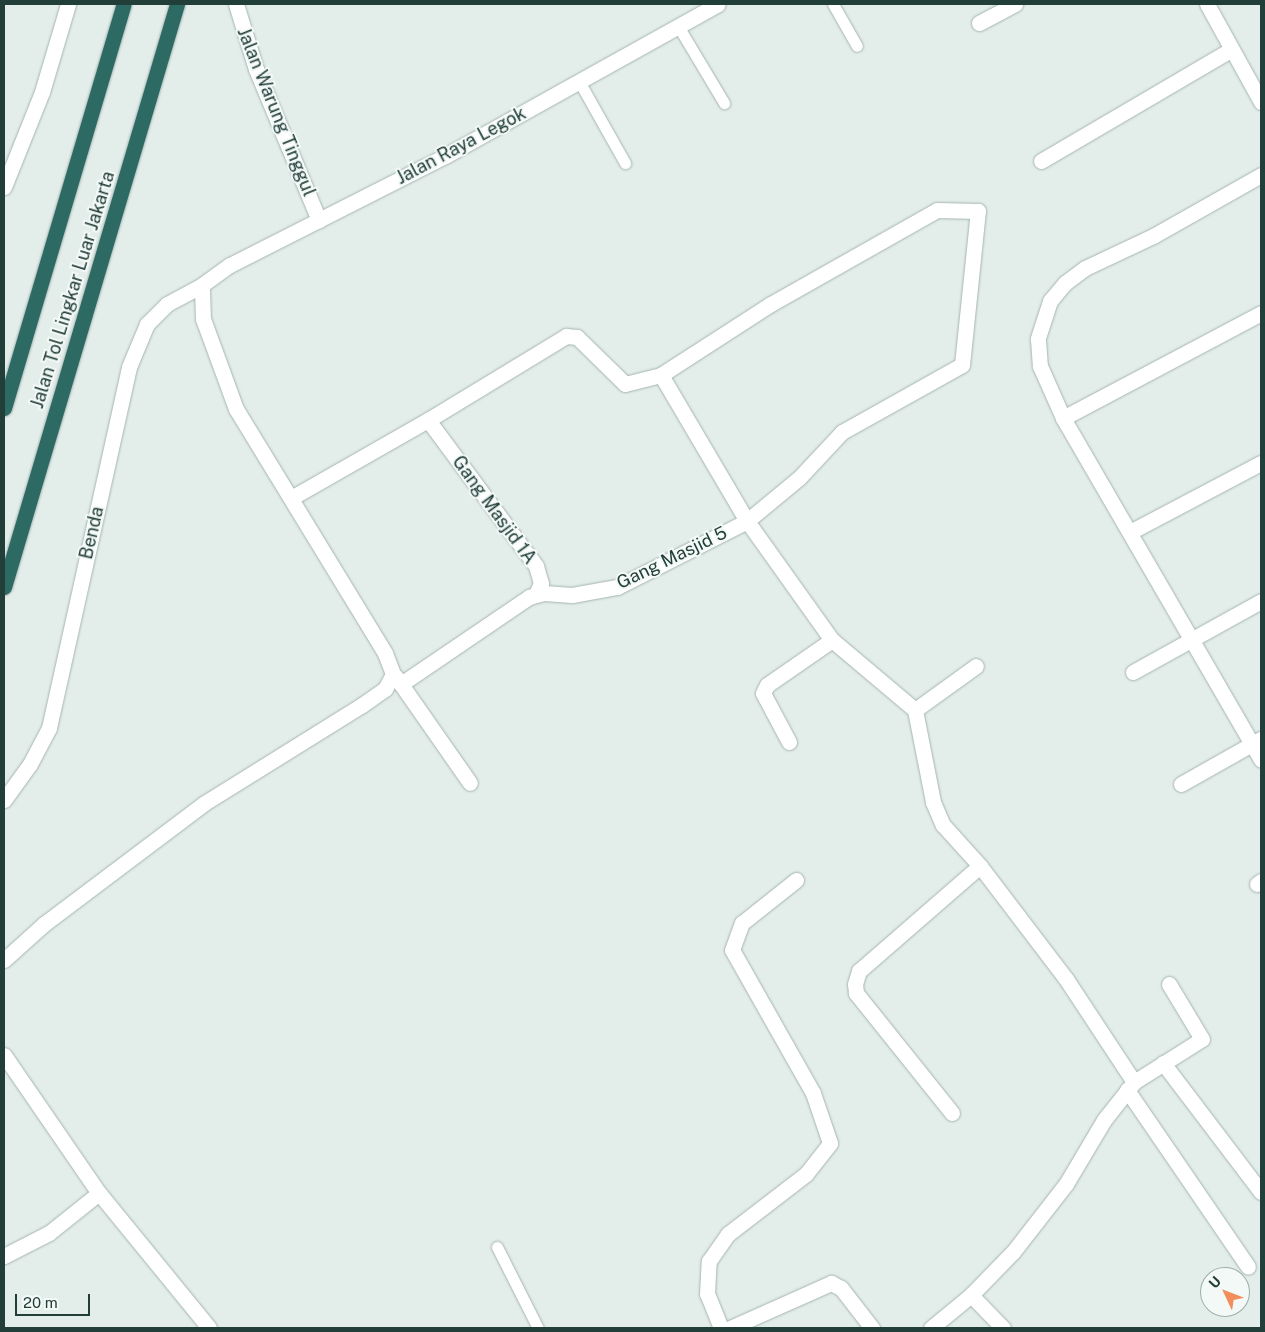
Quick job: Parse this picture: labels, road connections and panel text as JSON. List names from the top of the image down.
{
  "streets": {
    "highway": ["Jalan Tol Lingkar Luar Jakarta"],
    "street": [
      "Jalan Warung Tinggul",
      "Jalan Raya Legok",
      "Gang Masjid 1A",
      "Benda",
      "Gang Masjid 5"
    ]
  },
  "crossings": [
    ["Jalan Warung Tinggul", "Jalan Raya Legok"],
    ["Jalan Raya Legok", "Benda"],
    ["Gang Masjid 1A", "Gang Masjid 5"]
  ],
  "scale_bar": "20 m",
  "north": "top left"
}
